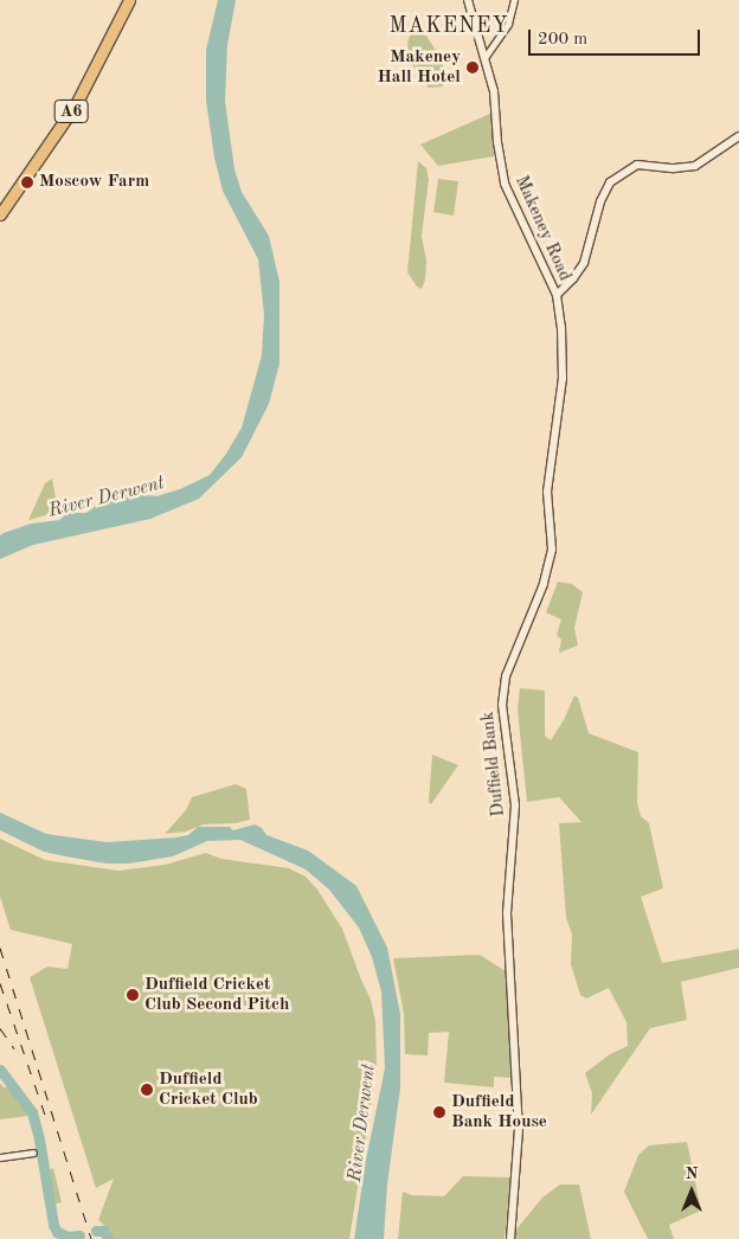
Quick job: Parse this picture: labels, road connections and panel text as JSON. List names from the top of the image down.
{
  "streets": {
    "highway": ["A6"],
    "street": ["Makeney Road", "Duffield Bank"]
  },
  "crossings": [
    ["Makeney Road", "Duffield Bank"]
  ],
  "districts": ["MAKENEY"],
  "water": ["River Derwent"],
  "places": [
    "Makeney Hall Hotel",
    "Moscow Farm",
    "Duffield Cricket Club Second Pitch",
    "Duffield Cricket Club",
    "Duffield Bank House"
  ],
  "scale_bar": "200 m",
  "north": "top"
}
